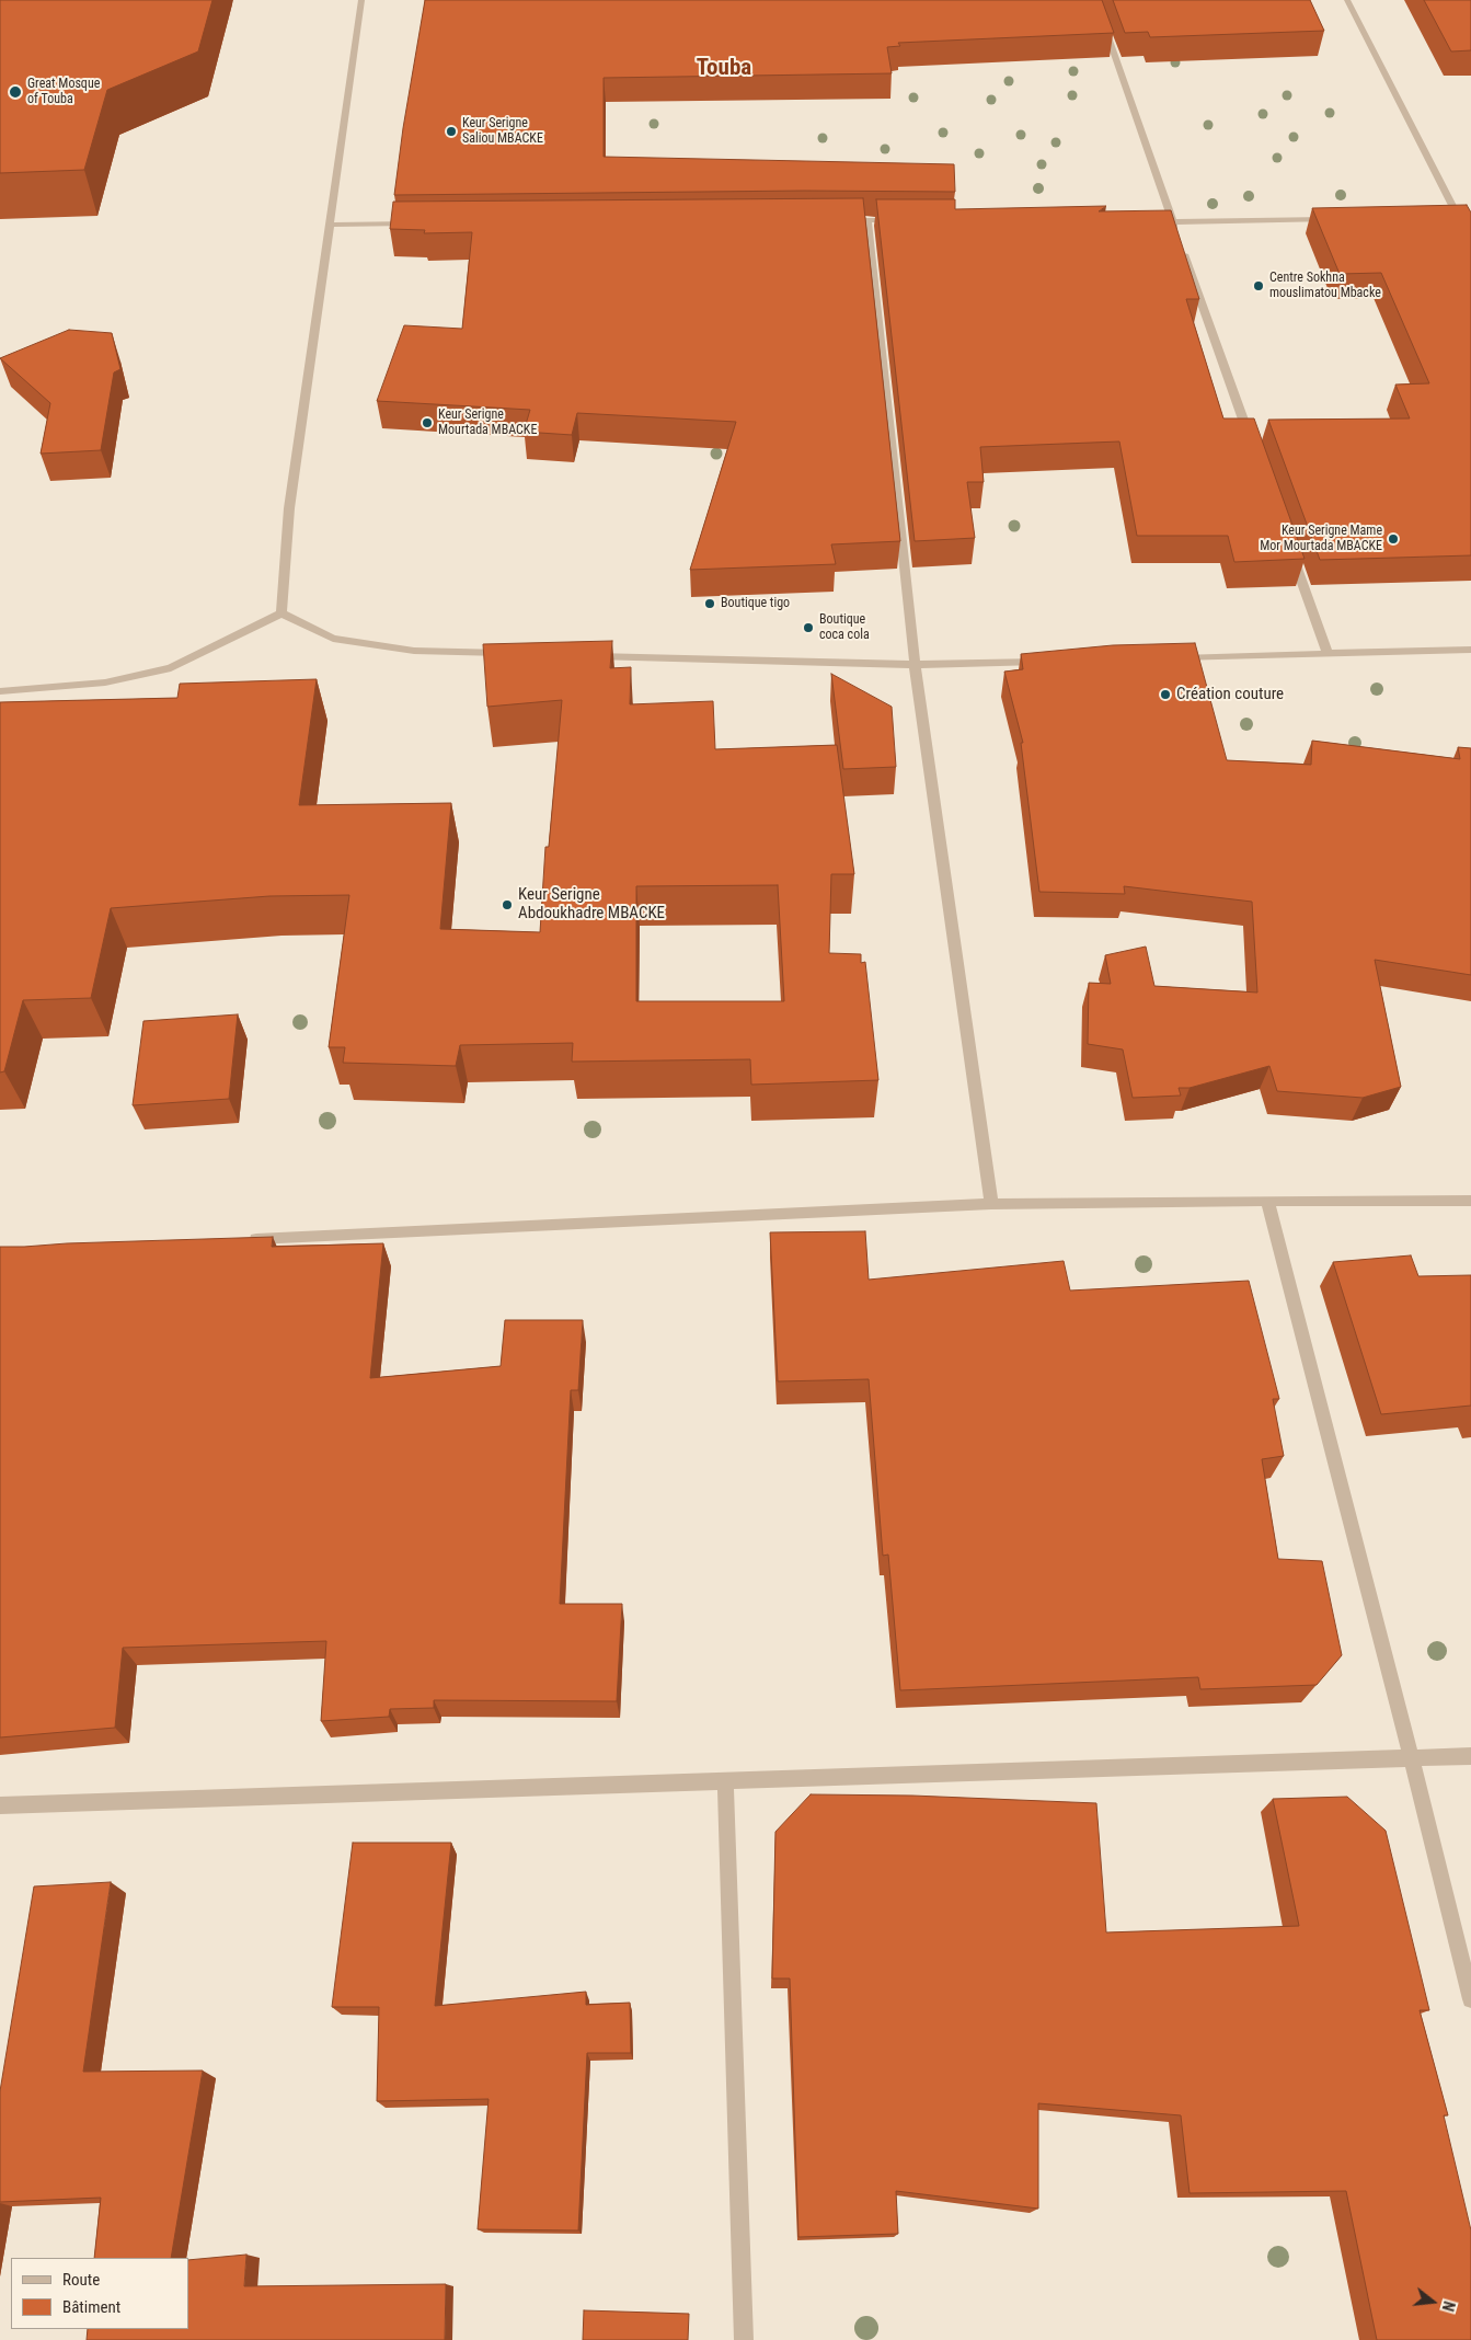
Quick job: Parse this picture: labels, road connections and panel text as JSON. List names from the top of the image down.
{
  "districts": ["Touba"],
  "places": [
    "Great Mosque of Touba",
    "Keur Serigne Saliou MBACKE",
    "Centre Sokhna mouslimatou Mbacke",
    "Keur Serigne Mourtada MBACKE",
    "Keur Serigne Mame Mor Mourtada MBACKE",
    "Boutique tigo",
    "Boutique coca cola",
    "Création couture",
    "Keur Serigne Abdoukhadre MBACKE"
  ],
  "legend": ["Route", "Bâtiment"],
  "north": "right"
}
